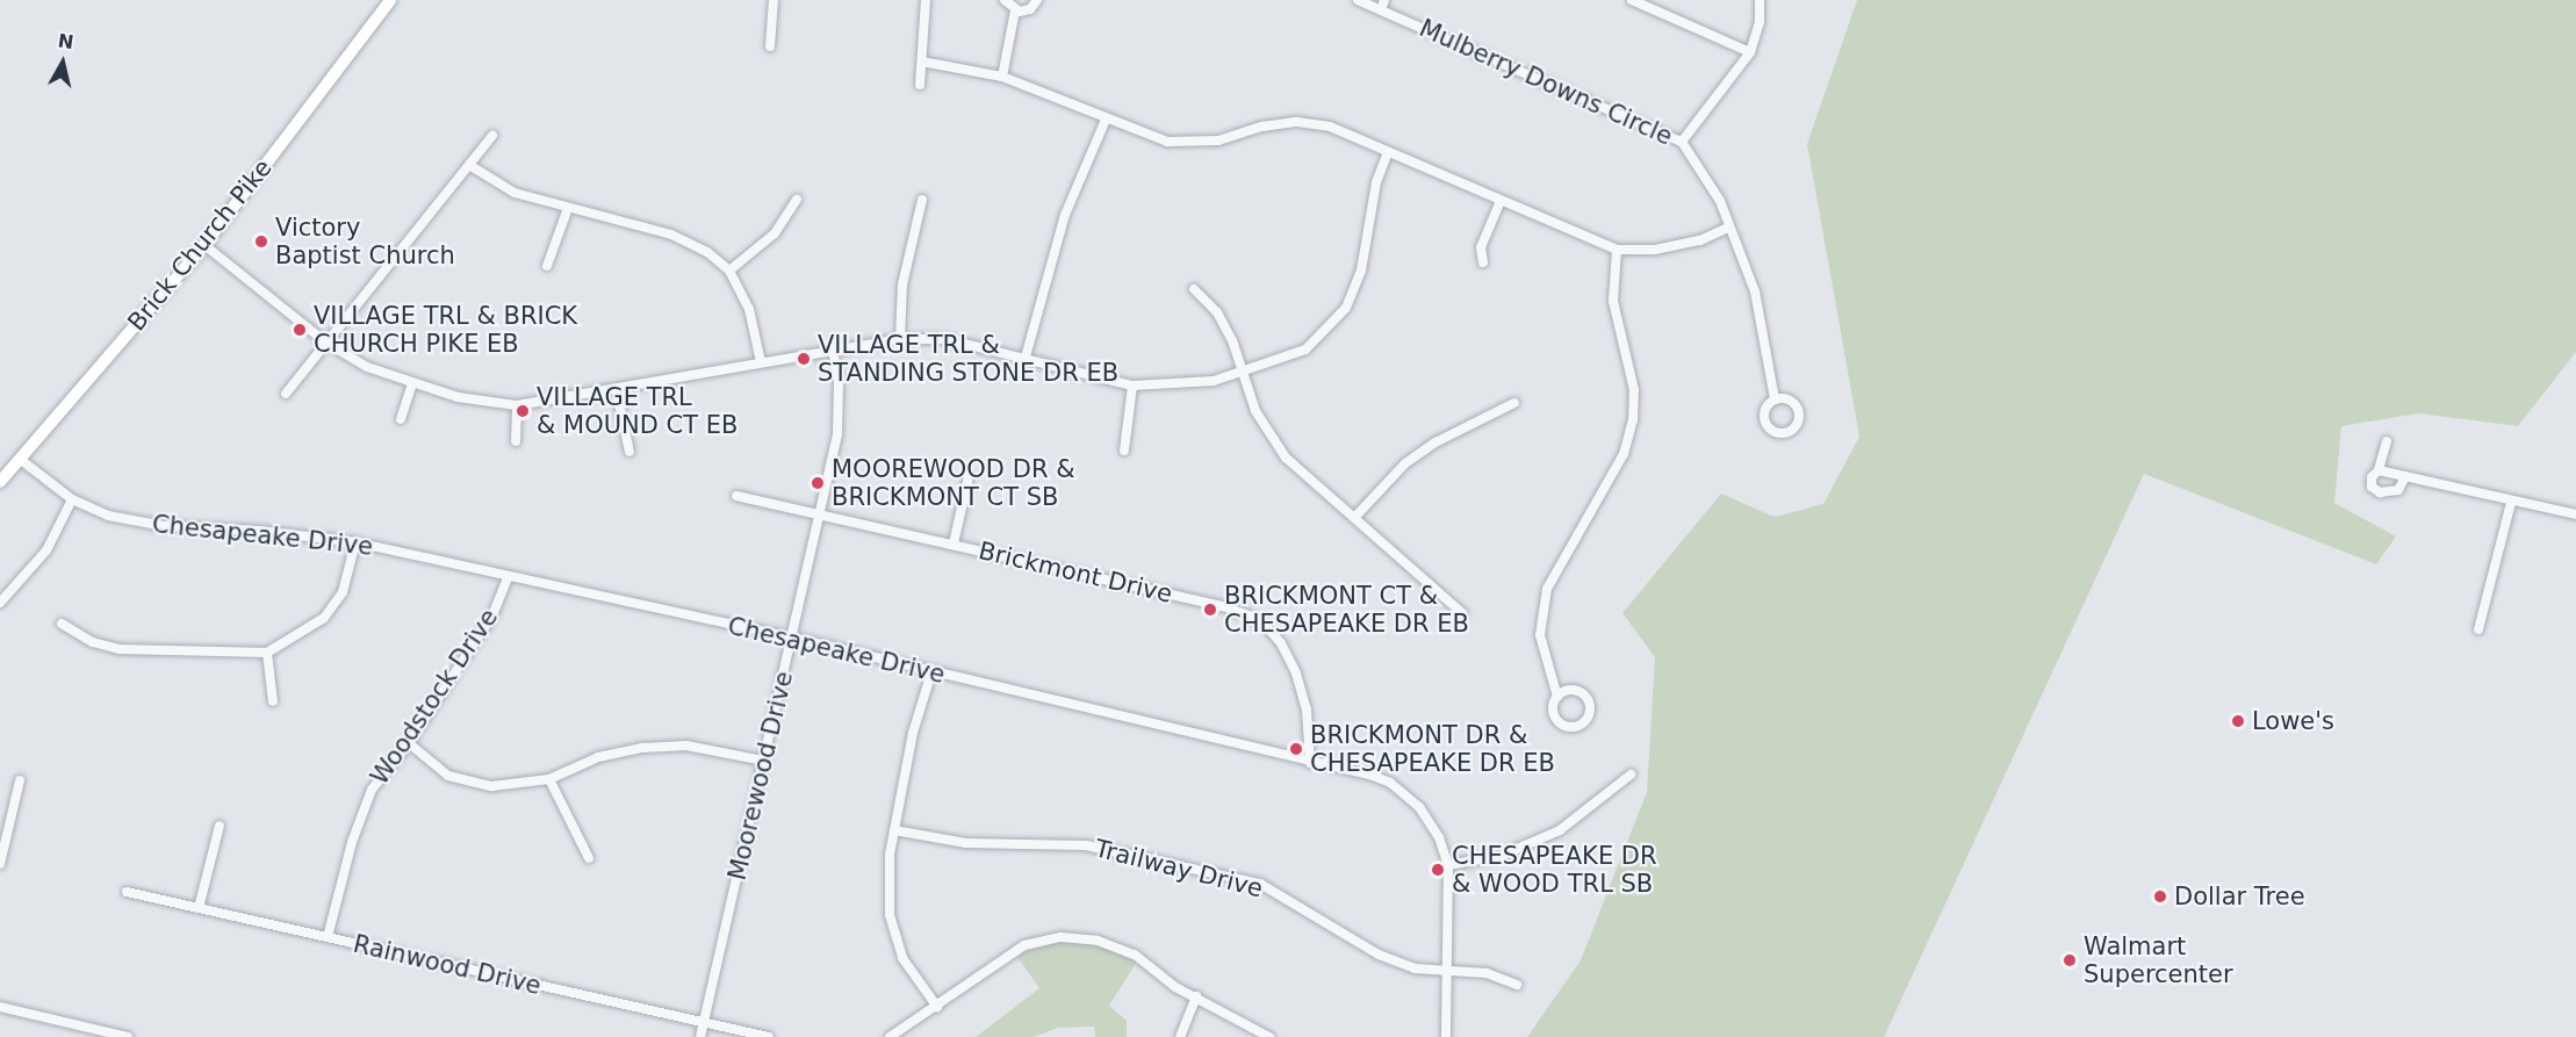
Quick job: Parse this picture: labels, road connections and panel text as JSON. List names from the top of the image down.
{
  "streets": {
    "main road": ["Brick Church Pike"],
    "street": [
      "Mulberry Downs Circle",
      "Chesapeake Drive",
      "Brickmont Drive",
      "Woodstock Drive",
      "Moorewood Drive",
      "Trailway Drive",
      "Rainwood Drive"
    ]
  },
  "crossings": [
    ["Brick Church Pike", "Chesapeake Drive"],
    ["Chesapeake Drive", "Brickmont Drive"],
    ["Chesapeake Drive", "Woodstock Drive"],
    ["Chesapeake Drive", "Moorewood Drive"],
    ["Chesapeake Drive", "Trailway Drive"],
    ["Brickmont Drive", "Moorewood Drive"],
    ["Woodstock Drive", "Rainwood Drive"],
    ["Moorewood Drive", "Rainwood Drive"]
  ],
  "places": [
    "Victory Baptist Church",
    "VILLAGE TRL & BRICK CHURCH PIKE EB",
    "VILLAGE TRL & STANDING STONE DR EB",
    "VILLAGE TRL & MOUND CT EB",
    "MOOREWOOD DR & BRICKMONT CT SB",
    "BRICKMONT CT & CHESAPEAKE DR EB",
    "Lowe's",
    "BRICKMONT DR & CHESAPEAKE DR EB",
    "CHESAPEAKE DR & WOOD TRL SB",
    "Dollar Tree",
    "Walmart Supercenter"
  ],
  "north": "top"
}
